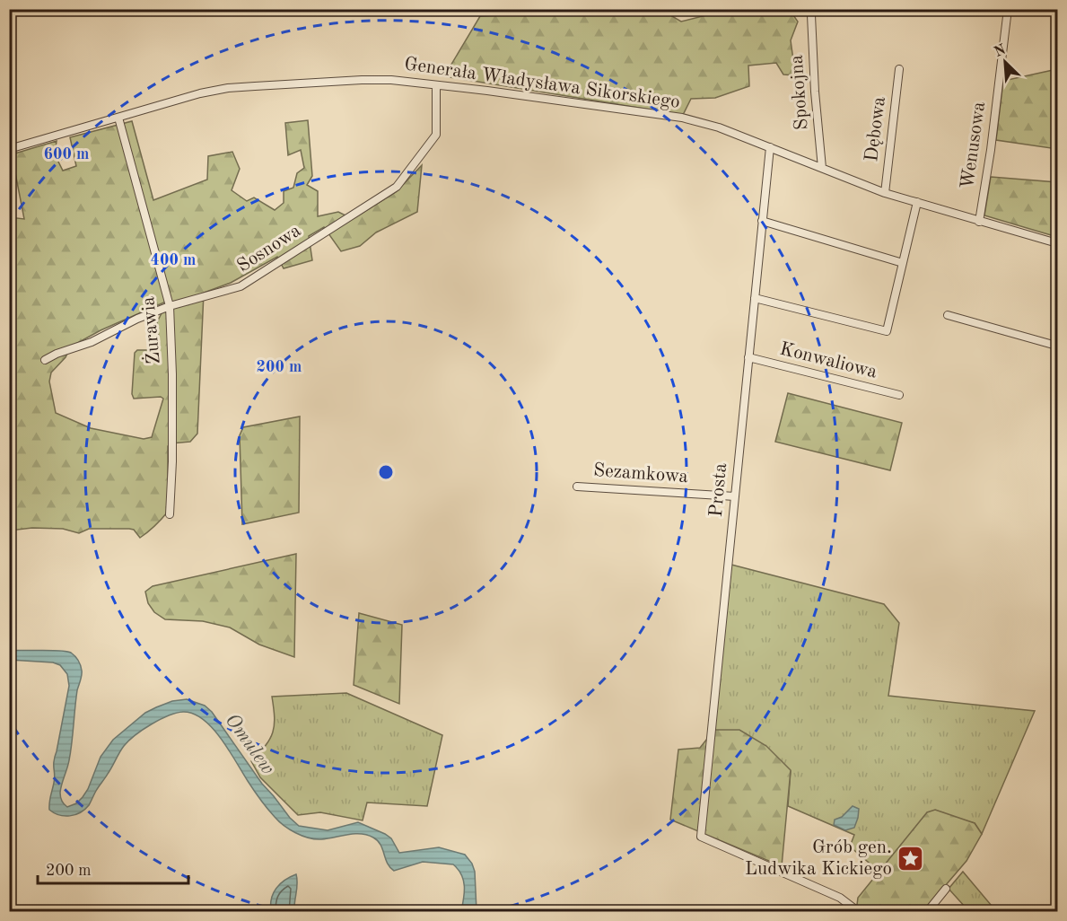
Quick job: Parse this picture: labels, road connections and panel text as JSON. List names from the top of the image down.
{
  "streets": {
    "street": [
      "Generała Władysława Sikorskiego",
      "Spokojna",
      "Dębowa",
      "Wenusowa",
      "Sosnowa",
      "Żurawia",
      "Konwaliowa",
      "Sezamkowa",
      "Prosta"
    ]
  },
  "crossings": [
    ["Generała Władysława Sikorskiego", "Spokojna"],
    ["Generała Władysława Sikorskiego", "Dębowa"],
    ["Generała Władysława Sikorskiego", "Wenusowa"],
    ["Generała Władysława Sikorskiego", "Sosnowa"],
    ["Generała Władysława Sikorskiego", "Żurawia"],
    ["Generała Władysława Sikorskiego", "Prosta"],
    ["Sosnowa", "Żurawia"],
    ["Konwaliowa", "Prosta"],
    ["Sezamkowa", "Prosta"]
  ],
  "water": ["Omulew"],
  "places": {
    "place": ["Grób gen. Ludwika Kickiego"]
  },
  "scale_bar": "200 m",
  "north": "top left",
  "rings": ["600 m", "400 m", "200 m"]
}
